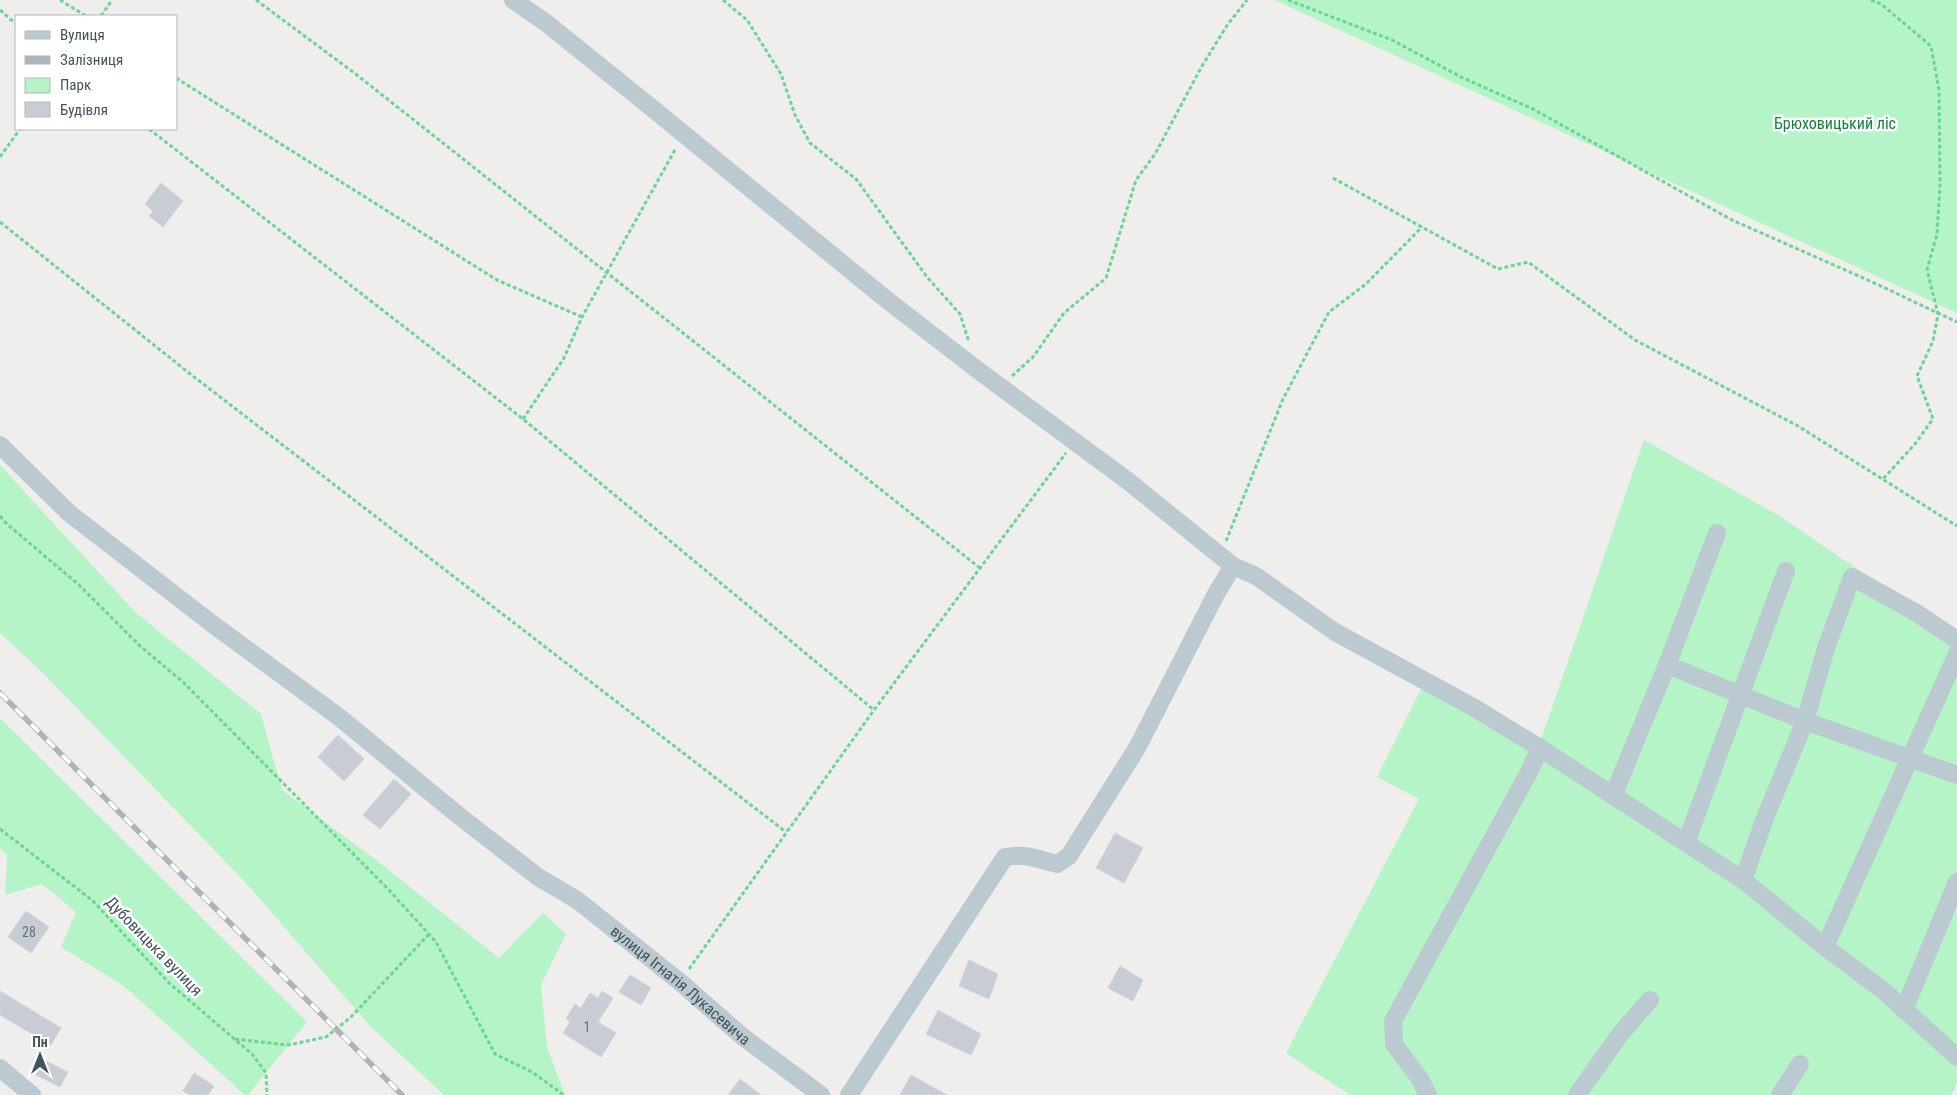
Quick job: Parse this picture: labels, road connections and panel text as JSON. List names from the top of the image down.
{
  "streets": {
    "street": ["вулиця Ігнатія Лукасевича"],
    "path": ["Дубовицька вулиця"]
  },
  "parks": ["Брюховицький ліс"],
  "house_numbers": ["28", "1"],
  "legend": [
    "Вулиця",
    "Залізниця",
    "Парк",
    "Будівля"
  ],
  "north": "top"
}
